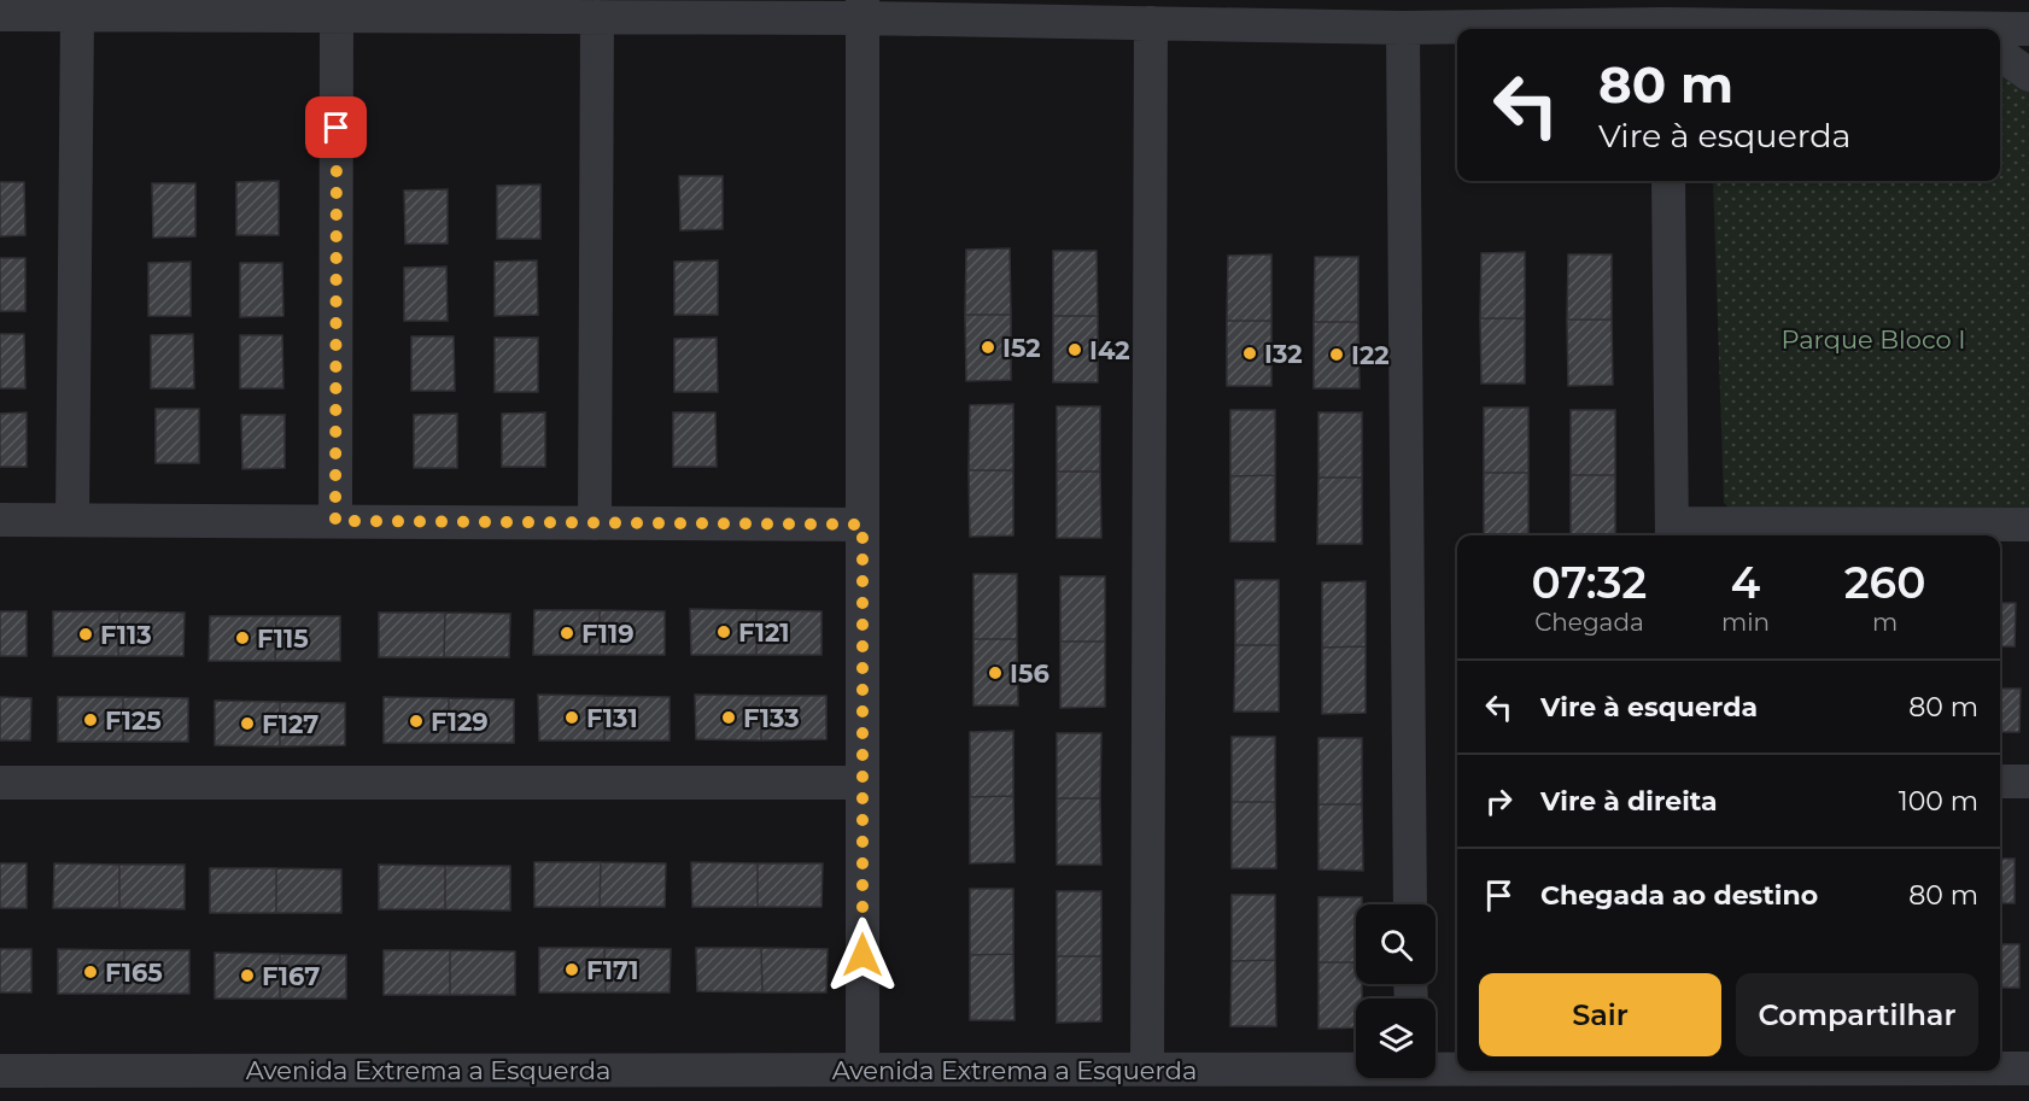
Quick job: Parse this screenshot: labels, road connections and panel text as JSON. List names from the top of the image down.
{
  "streets": {
    "street": ["Avenida Extrema a Esquerda"]
  },
  "parks": ["Parque Bloco I"],
  "places": [
    "I52",
    "I42",
    "I32",
    "I22",
    "F121",
    "F119",
    "F113",
    "F115",
    "I56",
    "F131",
    "F133",
    "F125",
    "F129",
    "F127",
    "F171",
    "F165",
    "F167"
  ],
  "page": {
    "turn": ["80 m", "Vire à esquerda"],
    "eta": [
      "07:32",
      "Chegada",
      "4",
      "min",
      "260",
      "m"
    ],
    "list": [
      {
        "name": "Vire à esquerda",
        "value": "80 m"
      },
      {
        "name": "Vire à direita",
        "value": "100 m"
      },
      {
        "name": "Chegada ao destino",
        "value": "80 m"
      }
    ],
    "buttons": ["Sair", "Compartilhar"]
  }
}
